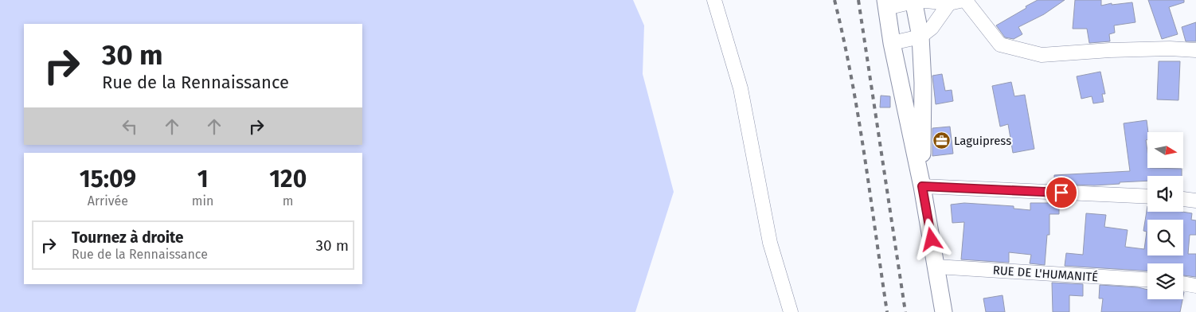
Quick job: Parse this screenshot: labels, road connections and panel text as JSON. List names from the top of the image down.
{
  "streets": {
    "street": ["RUE DE L'HUMANITÉ"]
  },
  "places": {
    "office": ["Laguipress"]
  },
  "north": "right",
  "page": {
    "turn": ["30 m", "Rue de la Rennaissance"],
    "eta": [
      "15:09",
      "Arrivée",
      "1",
      "min",
      "120",
      "m"
    ],
    "list": [
      {
        "name": "Tournez à droite",
        "note": "Rue de la Rennaissance",
        "value": "30 m"
      }
    ]
  }
}
